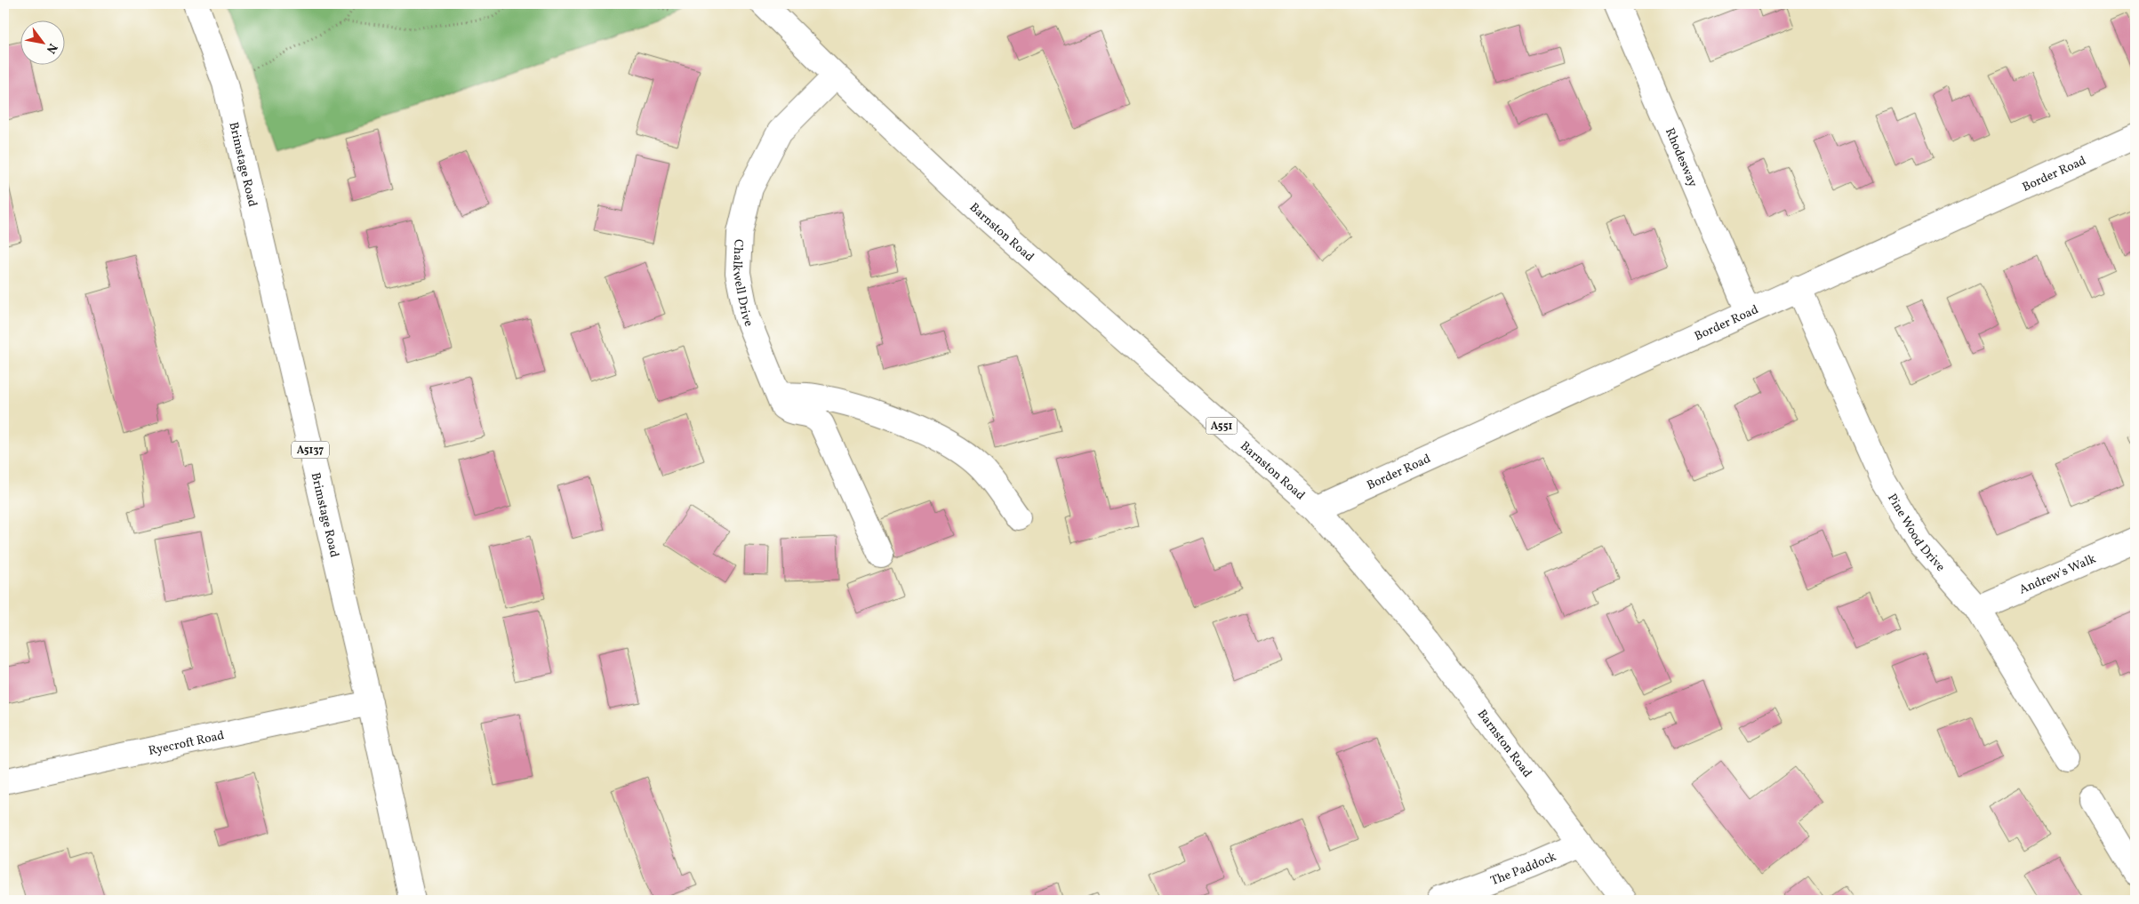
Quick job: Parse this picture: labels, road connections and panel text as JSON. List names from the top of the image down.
{
  "streets": {
    "street": [
      "Rhodesway",
      "Brimstage Road",
      "Border Road",
      "Barnston Road",
      "Chalkwell Drive",
      "A551",
      "A5137",
      "Pine Wood Drive",
      "Andrew's Walk",
      "Ryecroft Road",
      "The Paddock"
    ]
  },
  "crossings": [
    ["Rhodesway", "Border Road"],
    ["Brimstage Road", "Ryecroft Road"],
    ["Border Road", "Barnston Road"],
    ["Border Road", "Pine Wood Drive"],
    ["Barnston Road", "Chalkwell Drive"],
    ["Barnston Road", "The Paddock"],
    ["Pine Wood Drive", "Andrew's Walk"]
  ],
  "north": "bottom right"
}
